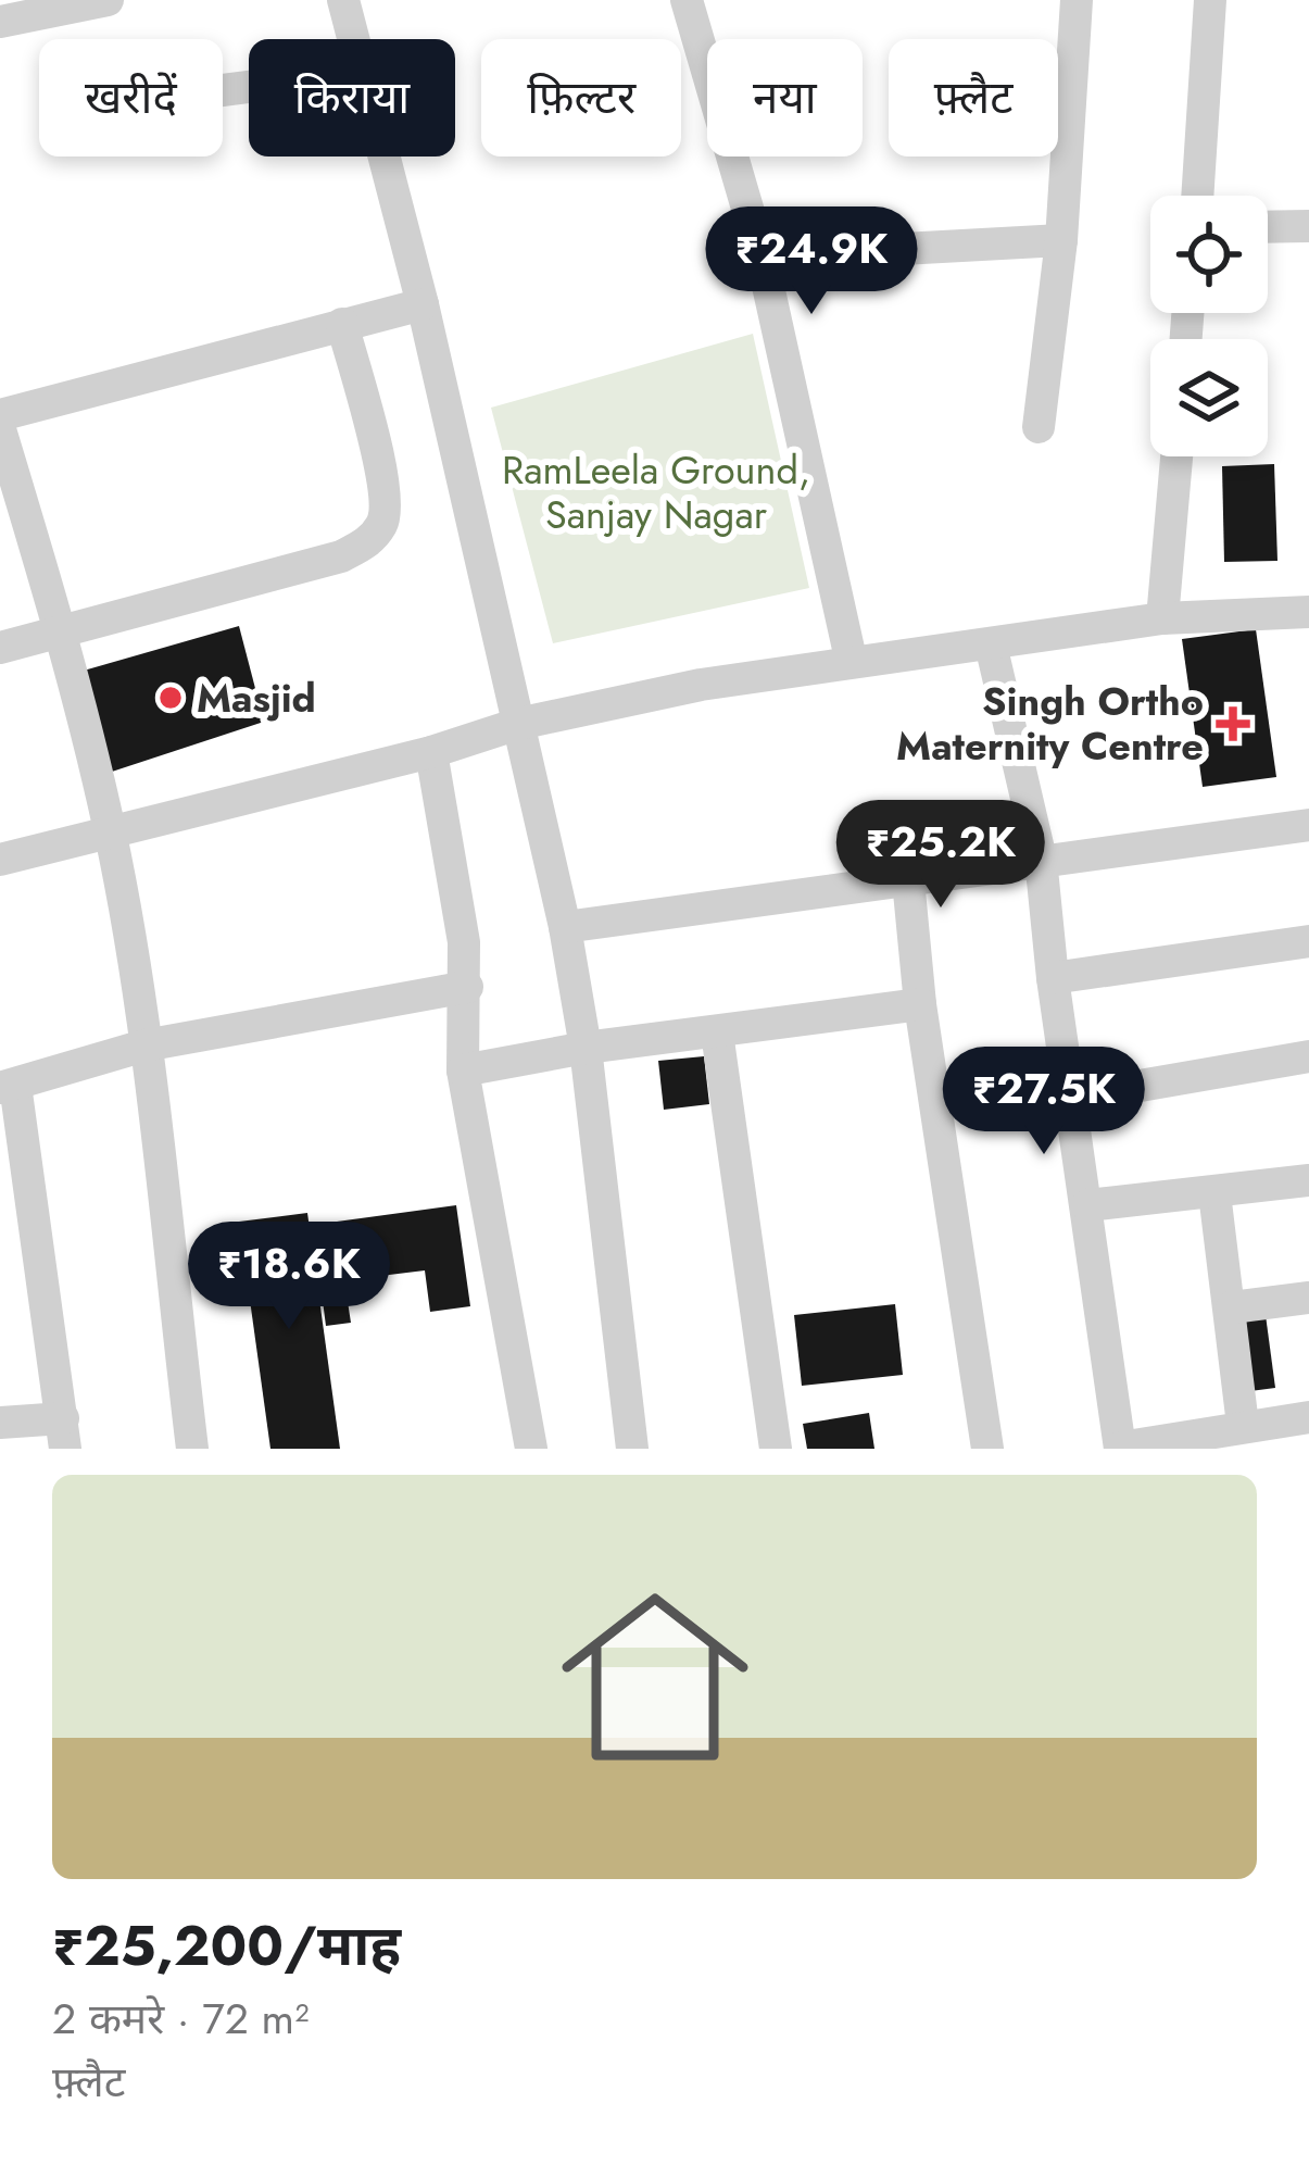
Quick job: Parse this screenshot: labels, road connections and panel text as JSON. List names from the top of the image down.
{
  "parks": ["RamLeela Ground, Sanjay Nagar"],
  "places": {
    "other": ["Masjid"],
    "health": ["Singh Ortho Maternity Centre"]
  },
  "page": {
    "chip": [
      "खरीदें",
      "किराया",
      "फ़िल्टर",
      "नया",
      "फ़्लैट"
    ],
    "price": [
      "₹24.9K",
      "₹25.2K",
      "₹27.5K",
      "₹18.6K"
    ],
    "list": [
      {
        "name": "₹25,200/माह",
        "note": "2 कमरे · 72 m² · फ़्लैट"
      }
    ]
  }
}
